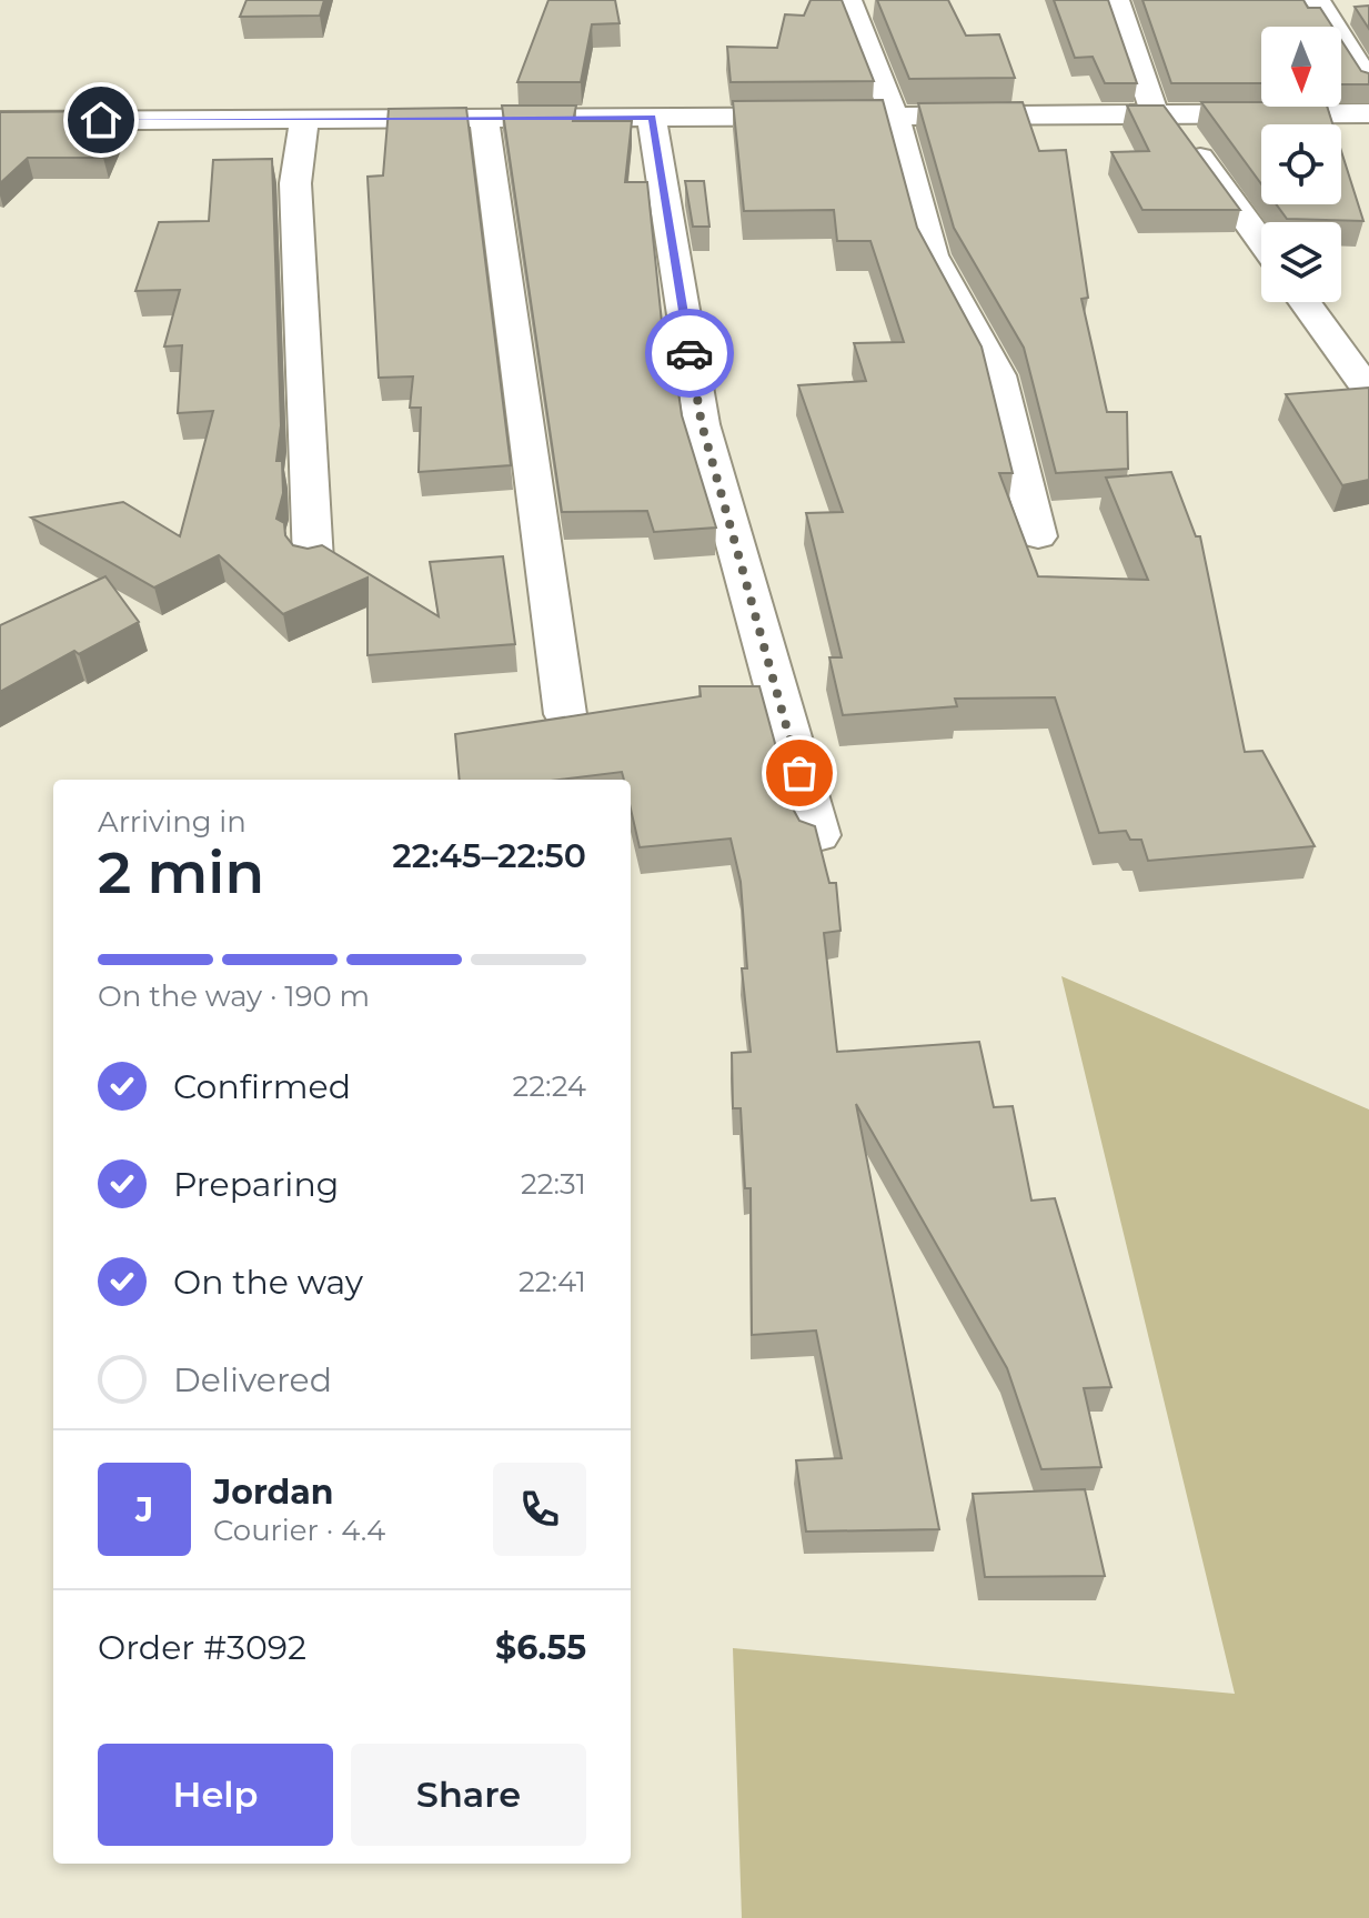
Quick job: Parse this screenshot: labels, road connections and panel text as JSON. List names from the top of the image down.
{
  "north": "bottom",
  "page": {
    "heading": ["2 min", "Arriving in", "22:45–22:50"],
    "panel": [
      "Jordan",
      "Courier · 4.4",
      "Order #3092",
      "$6.55"
    ],
    "bar": "On the way · 190 m",
    "list": [
      ["Confirmed", "22:24"],
      ["Preparing", "22:31"],
      ["On the way", "22:41"],
      "Delivered"
    ],
    "round": "J",
    "buttons": ["Help", "Share"]
  }
}
